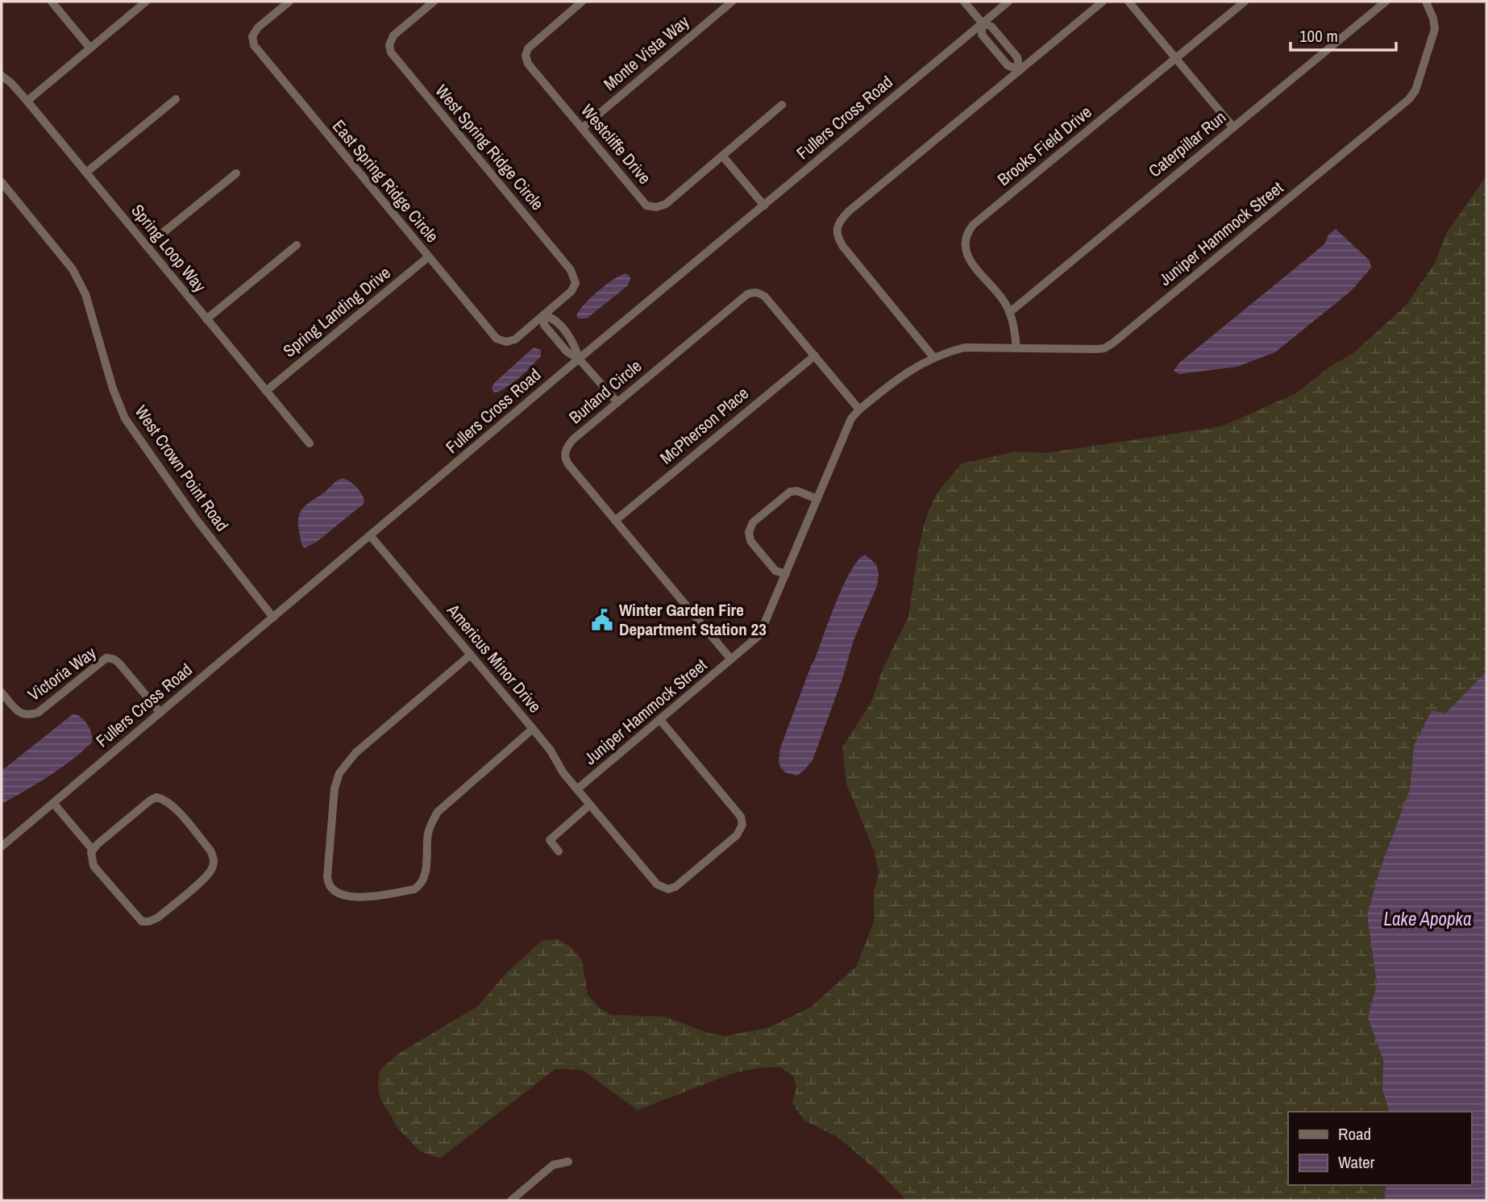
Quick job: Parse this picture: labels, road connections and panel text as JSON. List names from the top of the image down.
{
  "streets": {
    "street": [
      "Monte Vista Way",
      "Fullers Cross Road",
      "Westcliffe Drive",
      "Caterpillar Run",
      "Brooks Field Drive",
      "West Spring Ridge Circle",
      "East Spring Ridge Circle",
      "Juniper Hammock Street",
      "Spring Loop Way",
      "Spring Landing Drive",
      "Burland Circle",
      "McPherson Place",
      "West Crown Point Road",
      "Americus Minor Drive",
      "Victoria Way"
    ]
  },
  "crossings": [
    ["Monte Vista Way", "Westcliffe Drive"],
    ["Fullers Cross Road", "West Crown Point Road"],
    ["Fullers Cross Road", "Americus Minor Drive"],
    ["Fullers Cross Road", "Victoria Way"],
    ["Caterpillar Run", "Brooks Field Drive"],
    ["Brooks Field Drive", "Juniper Hammock Street"],
    ["West Spring Ridge Circle", "East Spring Ridge Circle"],
    ["East Spring Ridge Circle", "Spring Landing Drive"],
    ["Juniper Hammock Street", "Burland Circle"],
    ["Juniper Hammock Street", "Americus Minor Drive"],
    ["Spring Loop Way", "Spring Landing Drive"],
    ["Burland Circle", "McPherson Place"]
  ],
  "water": ["Lake Apopka"],
  "places": {
    "public building": ["Winter Garden Fire Department Station 23"]
  },
  "legend": ["Road", "Water"],
  "scale_bar": "100 m"
}
